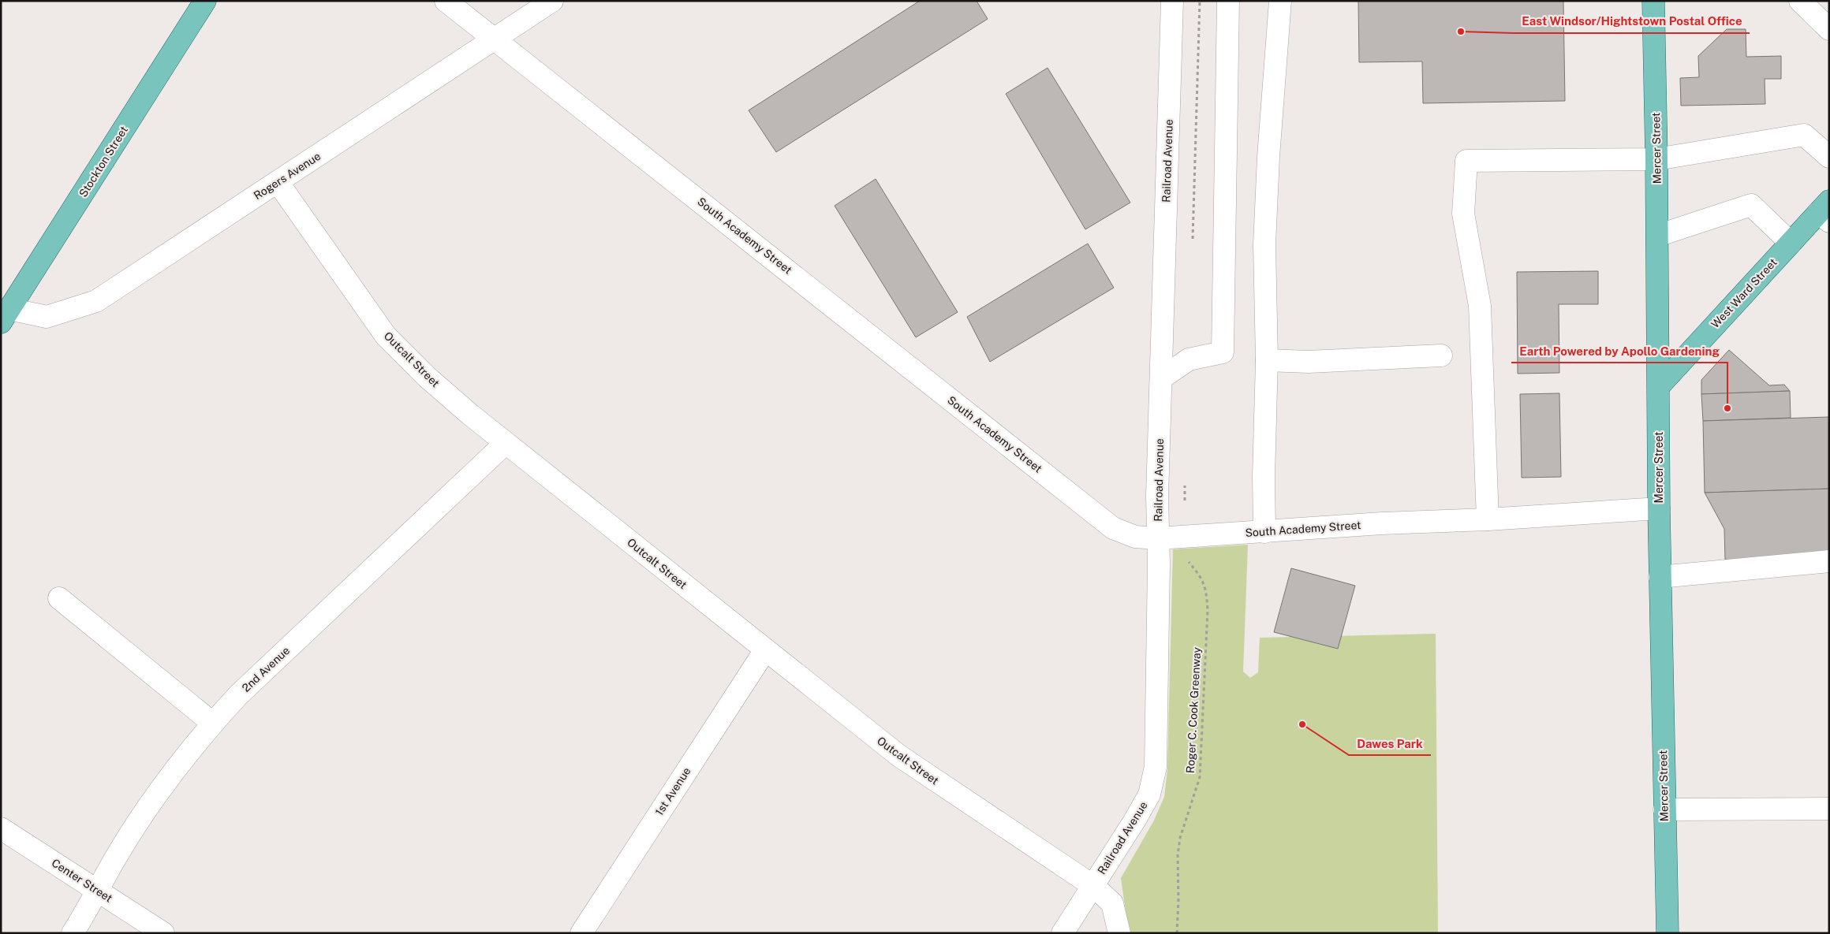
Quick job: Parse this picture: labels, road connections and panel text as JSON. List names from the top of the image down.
{
  "streets": {
    "main road": ["Mercer Street", "Stockton Street", "West Ward Street"],
    "street": [
      "Railroad Avenue",
      "Rogers Avenue",
      "South Academy Street",
      "Outcalt Street",
      "2nd Avenue",
      "1st Avenue",
      "Center Street"
    ],
    "path": ["Roger C. Cook Greenway"]
  },
  "crossings": [
    ["Mercer Street", "South Academy Street"],
    ["Mercer Street", "West Ward Street"],
    ["Railroad Avenue", "South Academy Street"],
    ["Railroad Avenue", "Outcalt Street"],
    ["Stockton Street", "Rogers Avenue"],
    ["Rogers Avenue", "South Academy Street"],
    ["Rogers Avenue", "Outcalt Street"],
    ["Outcalt Street", "2nd Avenue"],
    ["Outcalt Street", "1st Avenue"],
    ["2nd Avenue", "Center Street"]
  ],
  "places": ["East Windsor/Hightstown Postal Office", "Earth Powered by Apollo Gardening", "Dawes Park"]
}
